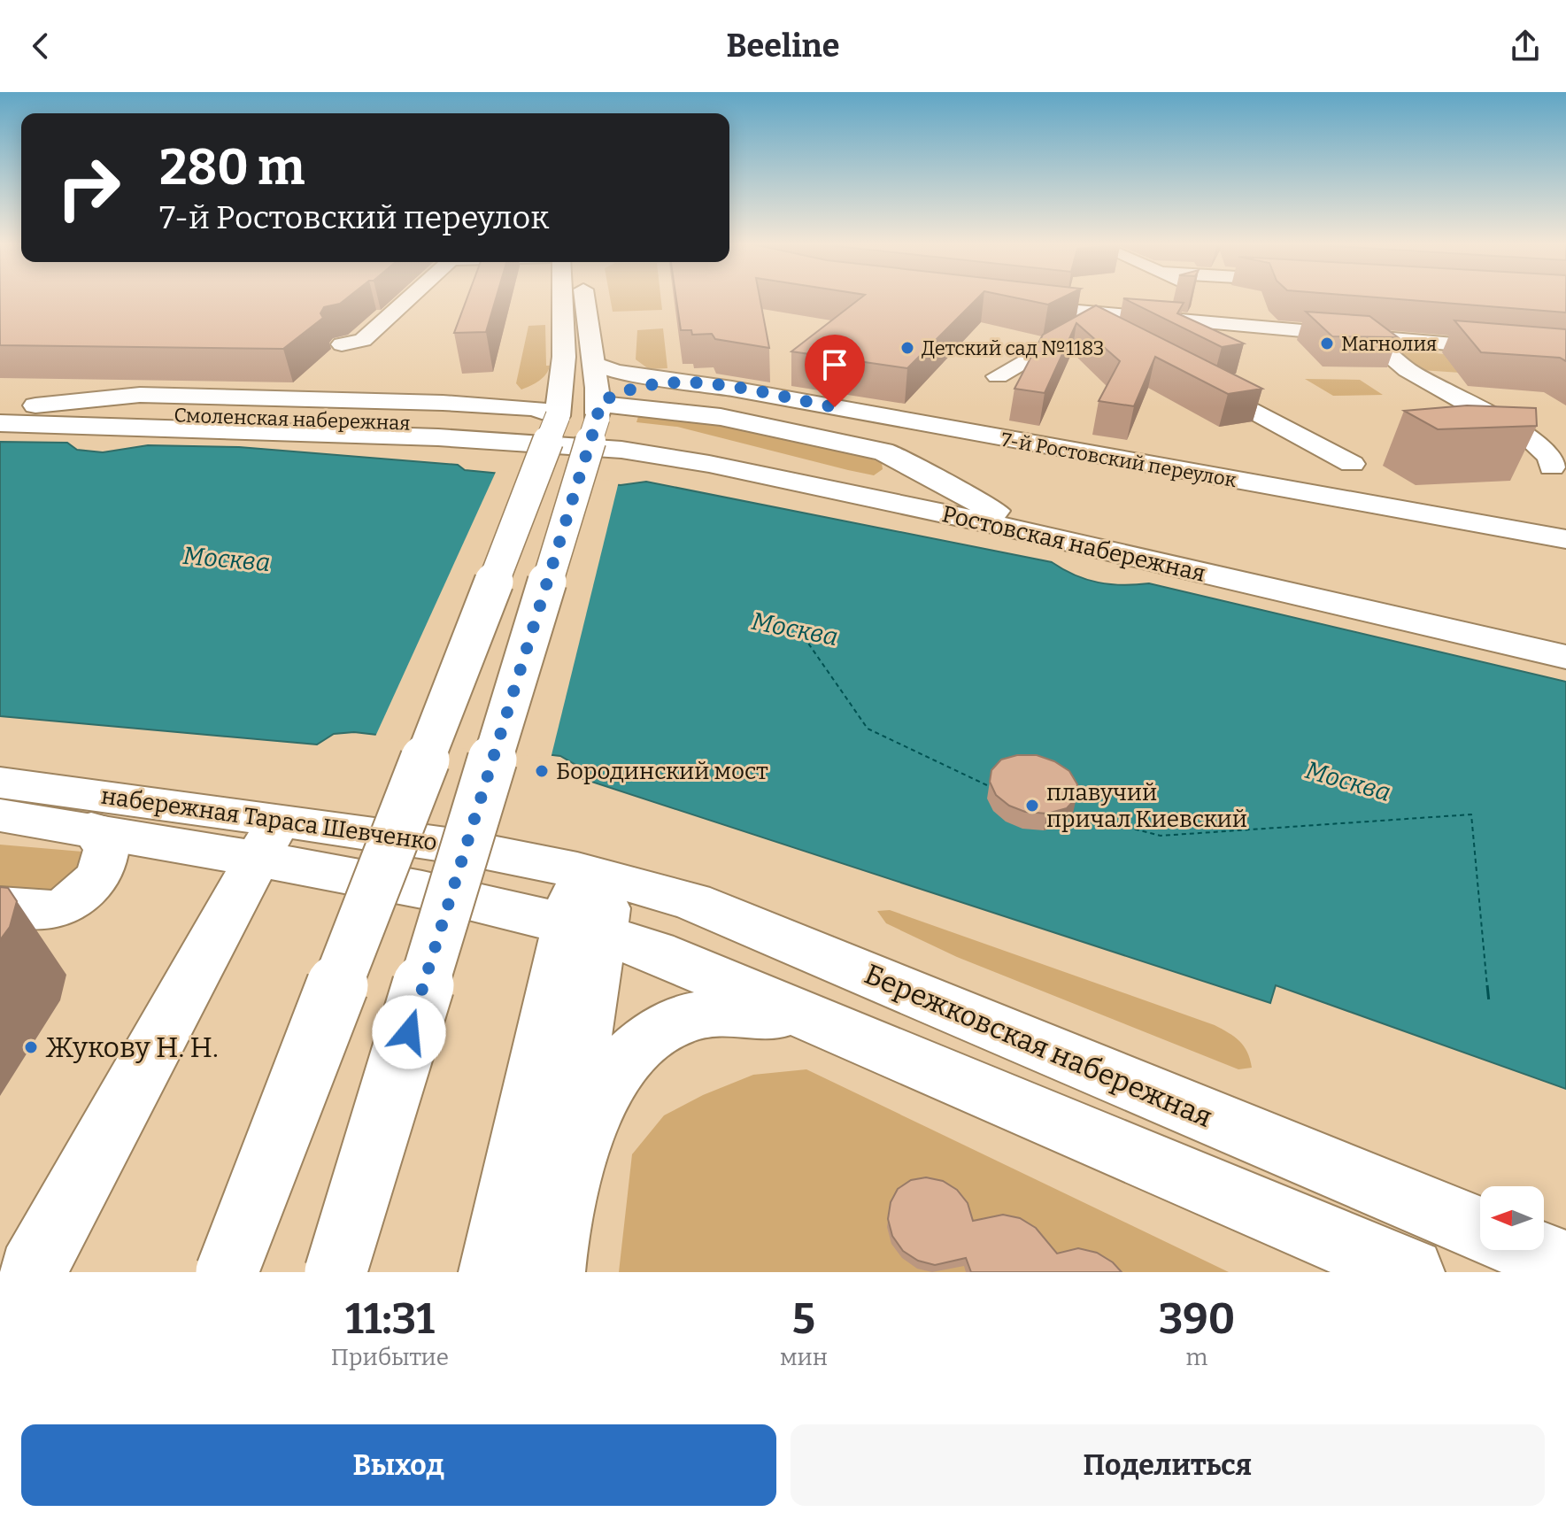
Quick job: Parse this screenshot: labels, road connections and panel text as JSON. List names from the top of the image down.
{
  "streets": {
    "main road": [
      "Смоленская набережная",
      "Ростовская набережная",
      "набережная Тараса Шевченко",
      "Бережковская набережная"
    ],
    "street": ["7-й Ростовский переулок"]
  },
  "crossings": [
    ["Смоленская набережная", "7-й Ростовский переулок"],
    ["Смоленская набережная", "Ростовская набережная"],
    ["7-й Ростовский переулок", "Ростовская набережная"],
    ["набережная Тараса Шевченко", "Бережковская набережная"]
  ],
  "water": ["Москва"],
  "places": [
    "Магнолия",
    "Детский сад №1183",
    "Бородинский мост",
    "плавучий причал Киевский",
    "Жукову Н. Н."
  ],
  "north": "left",
  "page": {
    "header": "Beeline",
    "turn": ["280 m", "7-й Ростовский переулок"],
    "eta": [
      "11:31",
      "Прибытие",
      "5",
      "мин",
      "390",
      "m"
    ],
    "buttons": ["Выход", "Поделиться"]
  }
}
